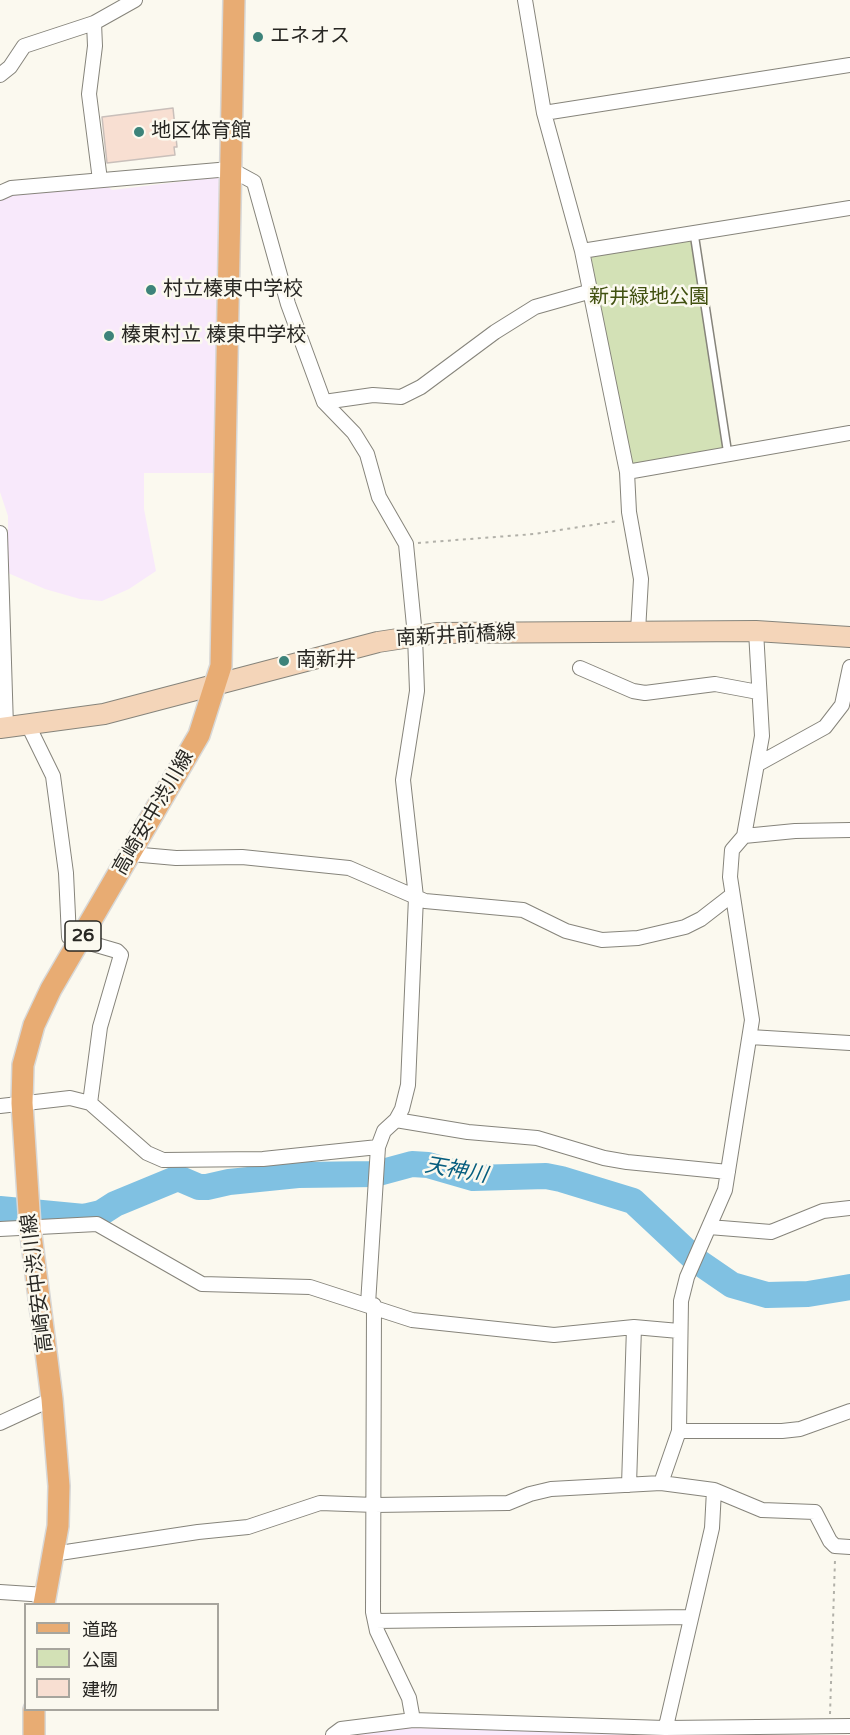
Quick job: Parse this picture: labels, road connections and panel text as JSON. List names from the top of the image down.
{
  "streets": {
    "main road": ["南新井前橋線", "高崎安中渋川線", "26"]
  },
  "crossings": [
    ["南新井前橋線", "高崎安中渋川線"]
  ],
  "water": ["天神川"],
  "parks": ["新井緑地公園"],
  "places": [
    "エネオス",
    "地区体育館",
    "村立榛東中学校",
    "榛東村立 榛東中学校",
    "南新井"
  ],
  "legend": ["道路", "公園", "建物"]
}
